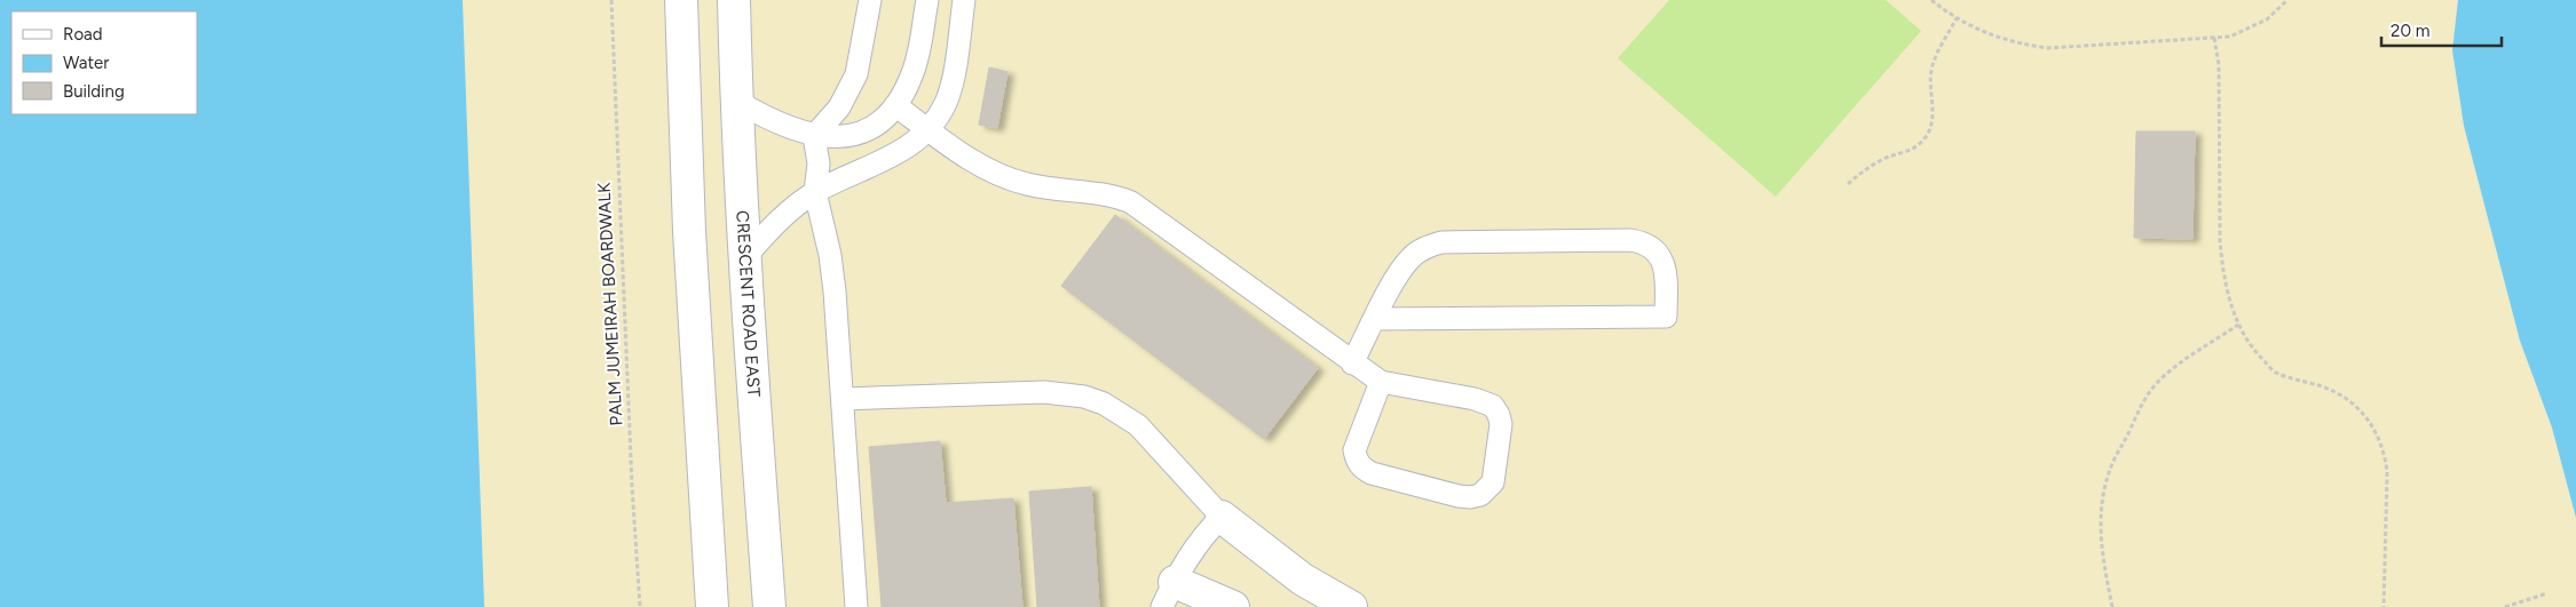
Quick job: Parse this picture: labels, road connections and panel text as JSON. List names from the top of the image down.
{
  "streets": {
    "main road": ["CRESCENT ROAD EAST"],
    "path": ["PALM JUMEIRAH BOARDWALK"]
  },
  "legend": ["Road", "Water", "Building"],
  "scale_bar": "20 m"
}
